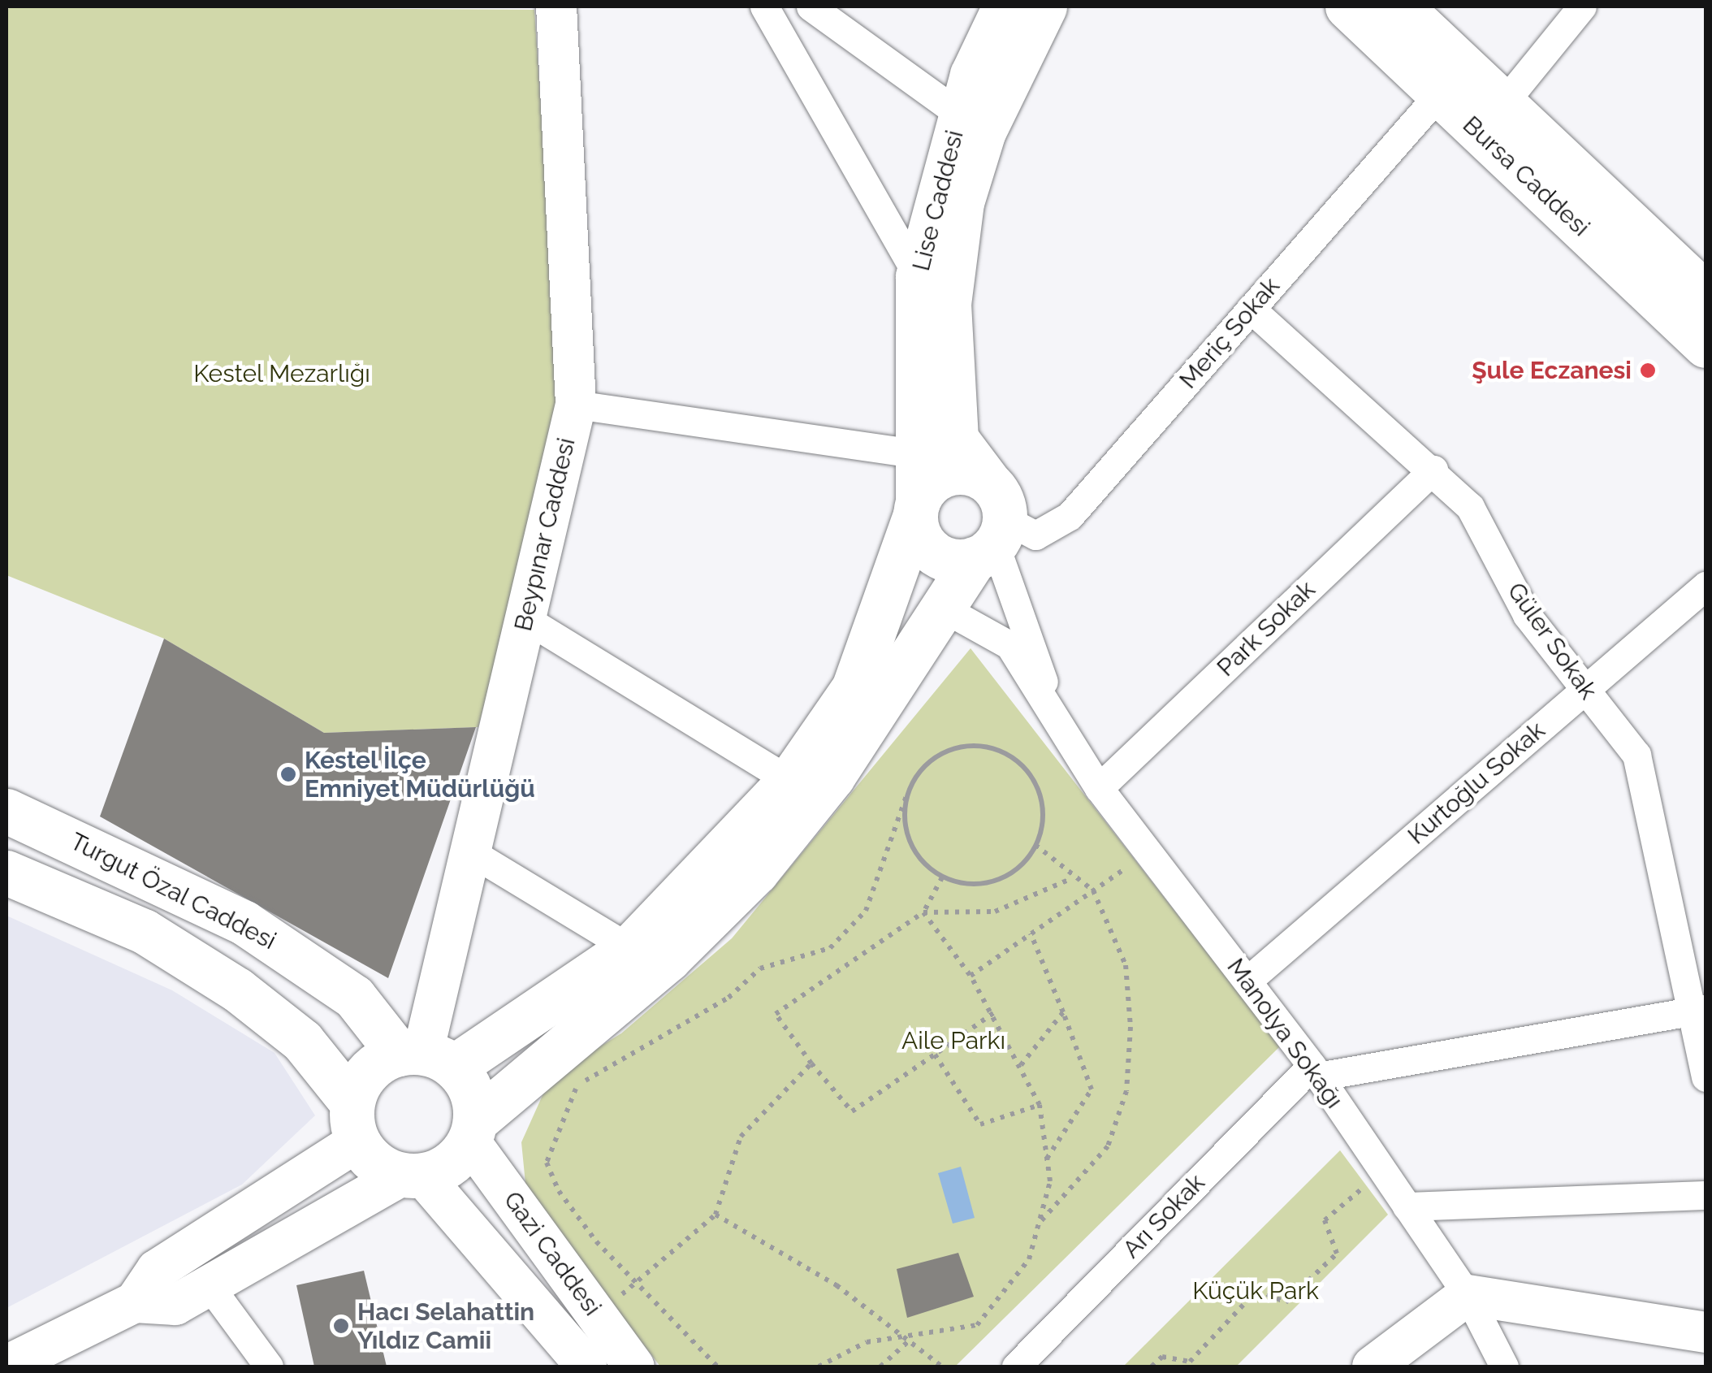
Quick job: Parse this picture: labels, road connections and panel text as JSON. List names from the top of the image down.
{
  "streets": {
    "main road": [
      "Bursa Caddesi",
      "Lise Caddesi",
      "Beypınar Caddesi",
      "Turgut Özal Caddesi",
      "Gazi Caddesi"
    ],
    "street": [
      "Meriç Sokak",
      "Park Sokak",
      "Güler Sokak",
      "Kurtoğlu Sokak",
      "Manolya Sokağı",
      "Arı Sokak"
    ]
  },
  "crossings": [
    ["Bursa Caddesi", "Meriç Sokak"],
    ["Meriç Sokak", "Güler Sokak"],
    ["Meriç Sokak", "Manolya Sokağı"],
    ["Beypınar Caddesi", "Turgut Özal Caddesi"],
    ["Beypınar Caddesi", "Gazi Caddesi"],
    ["Park Sokak", "Güler Sokak"],
    ["Park Sokak", "Manolya Sokağı"],
    ["Güler Sokak", "Kurtoğlu Sokak"],
    ["Kurtoğlu Sokak", "Manolya Sokağı"],
    ["Turgut Özal Caddesi", "Gazi Caddesi"],
    ["Manolya Sokağı", "Arı Sokak"]
  ],
  "parks": ["Kestel Mezarlığı", "Aile Parkı", "Küçük Park"],
  "places": ["Şule Eczanesi", "Kestel İlçe Emniyet Müdürlüğü", "Hacı Selahattin Yıldız Camii"]
}
